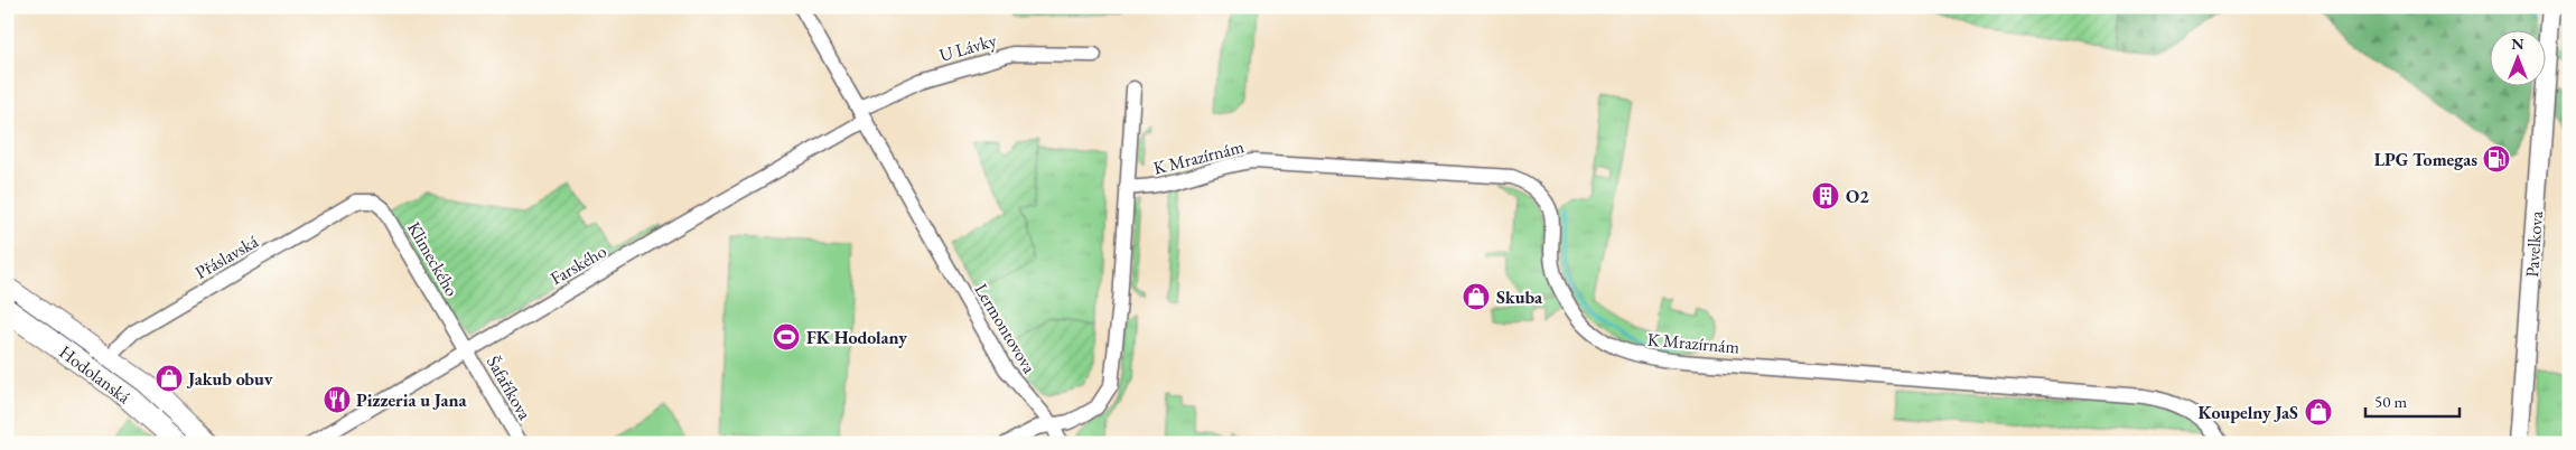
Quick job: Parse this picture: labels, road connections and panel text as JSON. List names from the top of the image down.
{
  "streets": {
    "main road": ["Hodolanská"],
    "street": [
      "U Lávky",
      "K Mrazírnám",
      "Pavelkova",
      "Přáslavská",
      "Klimeckého",
      "Farského",
      "Lermontovova",
      "Šafaříkova"
    ]
  },
  "crossings": [
    ["U Lávky", "Farského"],
    ["U Lávky", "Lermontovova"],
    ["Přáslavská", "Klimeckého"],
    ["Klimeckého", "Farského"],
    ["Klimeckého", "Šafaříkova"],
    ["Farského", "Lermontovova"],
    ["Farského", "Šafaříkova"]
  ],
  "places": {
    "fuel station": ["LPG Tomegas"],
    "building": ["O2"],
    "shop": ["Skuba", "Jakub obuv", "Koupelny JaS"],
    "sports": ["FK Hodolany"],
    "restaurant": ["Pizzeria u Jana"]
  },
  "scale_bar": "50 m",
  "north": "top"
}
